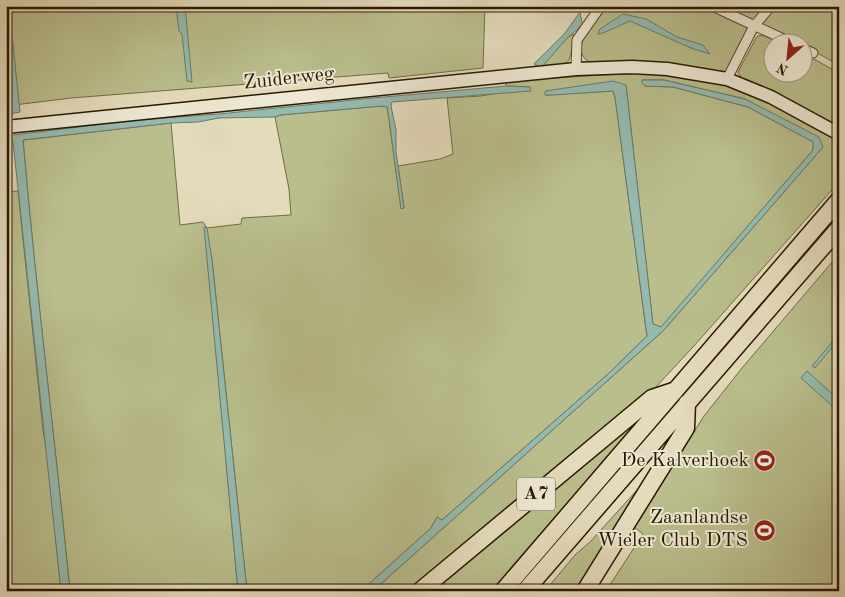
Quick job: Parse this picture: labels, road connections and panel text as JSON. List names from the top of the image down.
{
  "streets": {
    "highway": ["A7"],
    "street": ["Zuiderweg"]
  },
  "places": {
    "sports": ["De Kalverhoek", "Zaanlandse Wieler Club DTS"]
  },
  "north": "bottom left"
}
